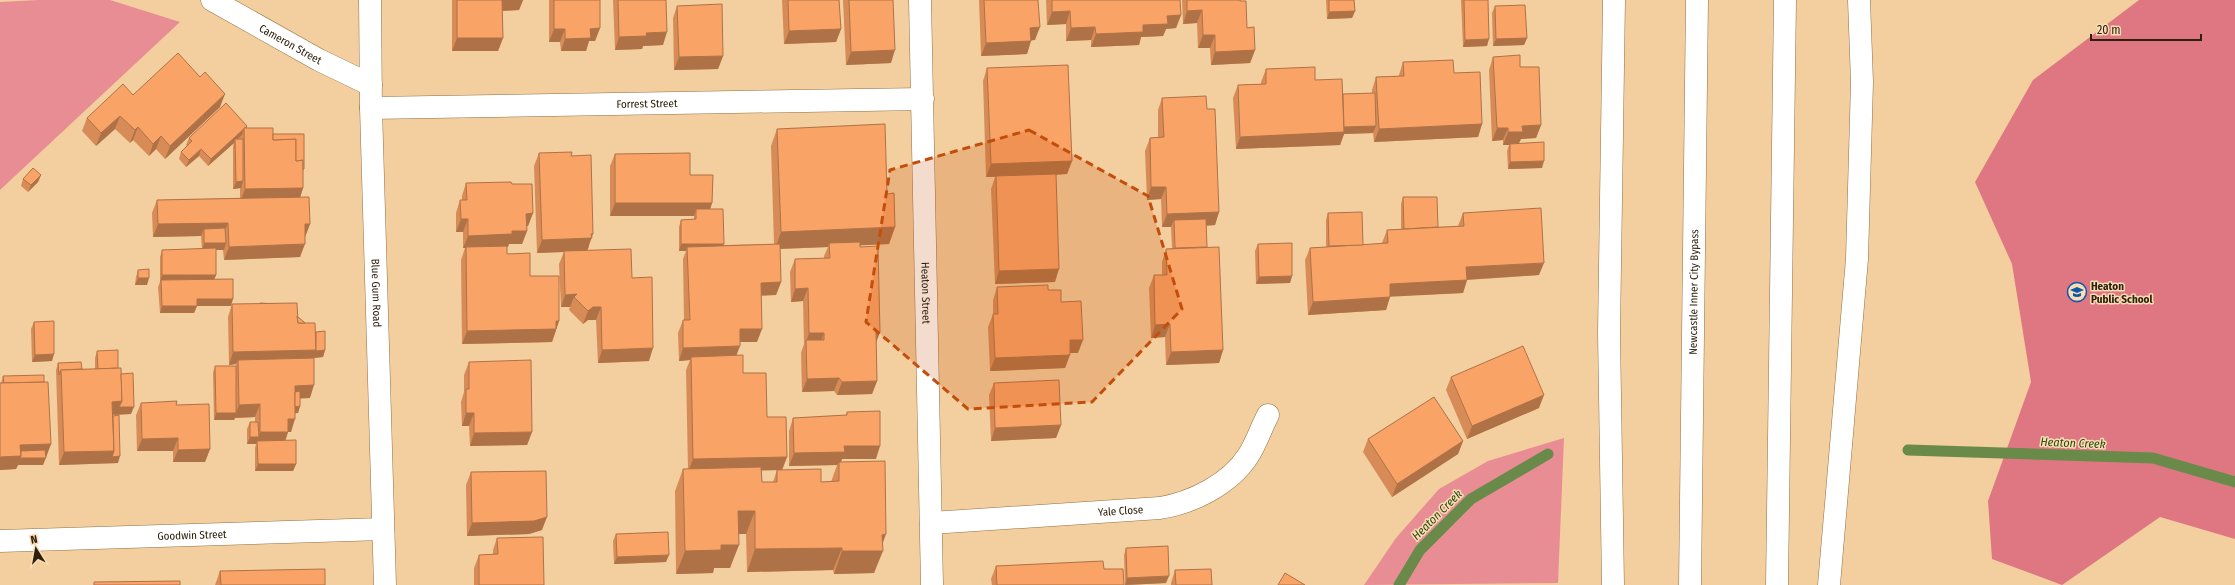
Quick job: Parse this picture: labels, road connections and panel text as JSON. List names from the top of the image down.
{
  "streets": {
    "main road": [
      "Cameron Street",
      "Forrest Street",
      "Heaton Street",
      "Newcastle Inner City Bypass",
      "Blue Gum Road",
      "Yale Close",
      "Goodwin Street"
    ]
  },
  "crossings": [
    ["Cameron Street", "Blue Gum Road"],
    ["Forrest Street", "Heaton Street"],
    ["Forrest Street", "Blue Gum Road"],
    ["Heaton Street", "Yale Close"],
    ["Blue Gum Road", "Goodwin Street"]
  ],
  "water": ["Heaton Creek"],
  "places": {
    "school or university": ["Heaton Public School"]
  },
  "scale_bar": "20 m",
  "north": "top"
}
